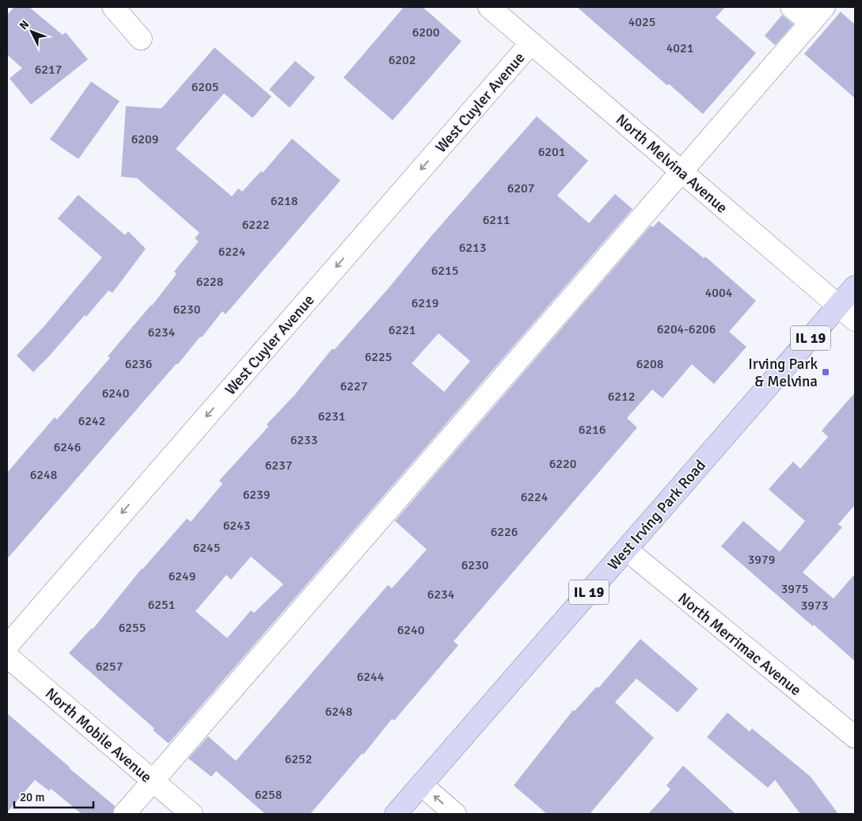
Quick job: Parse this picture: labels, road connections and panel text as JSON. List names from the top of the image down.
{
  "streets": {
    "main road": ["IL 19", "West Irving Park Road"],
    "street": [
      "West Cuyler Avenue",
      "North Melvina Avenue",
      "North Merrimac Avenue",
      "North Mobile Avenue"
    ]
  },
  "crossings": [
    ["West Cuyler Avenue", "North Melvina Avenue"],
    ["North Melvina Avenue", "West Irving Park Road"],
    ["West Irving Park Road", "North Merrimac Avenue"]
  ],
  "one_way": ["West Cuyler Avenue"],
  "places": {
    "transit": ["Irving Park & Melvina"]
  },
  "house_numbers": [
    "4025",
    "6200",
    "4021",
    "6202",
    "6217",
    "6205",
    "6209",
    "6201",
    "6207",
    "6218",
    "6211",
    "6222",
    "6213",
    "6224",
    "6215",
    "6228",
    "4004",
    "6219",
    "6230",
    "6204-6206",
    "6221",
    "6234",
    "6225",
    "6236",
    "6208",
    "6227",
    "6240",
    "6212",
    "6231",
    "6242",
    "6216",
    "6233",
    "6246",
    "6220",
    "6237",
    "6248",
    "6239",
    "6224",
    "6243",
    "6226",
    "6245",
    "3979",
    "6230",
    "6249",
    "3975",
    "6234",
    "6251",
    "3973",
    "6255",
    "6240",
    "6257",
    "6244",
    "6248",
    "6252",
    "6258"
  ],
  "scale_bar": "20 m",
  "north": "top left"
}
